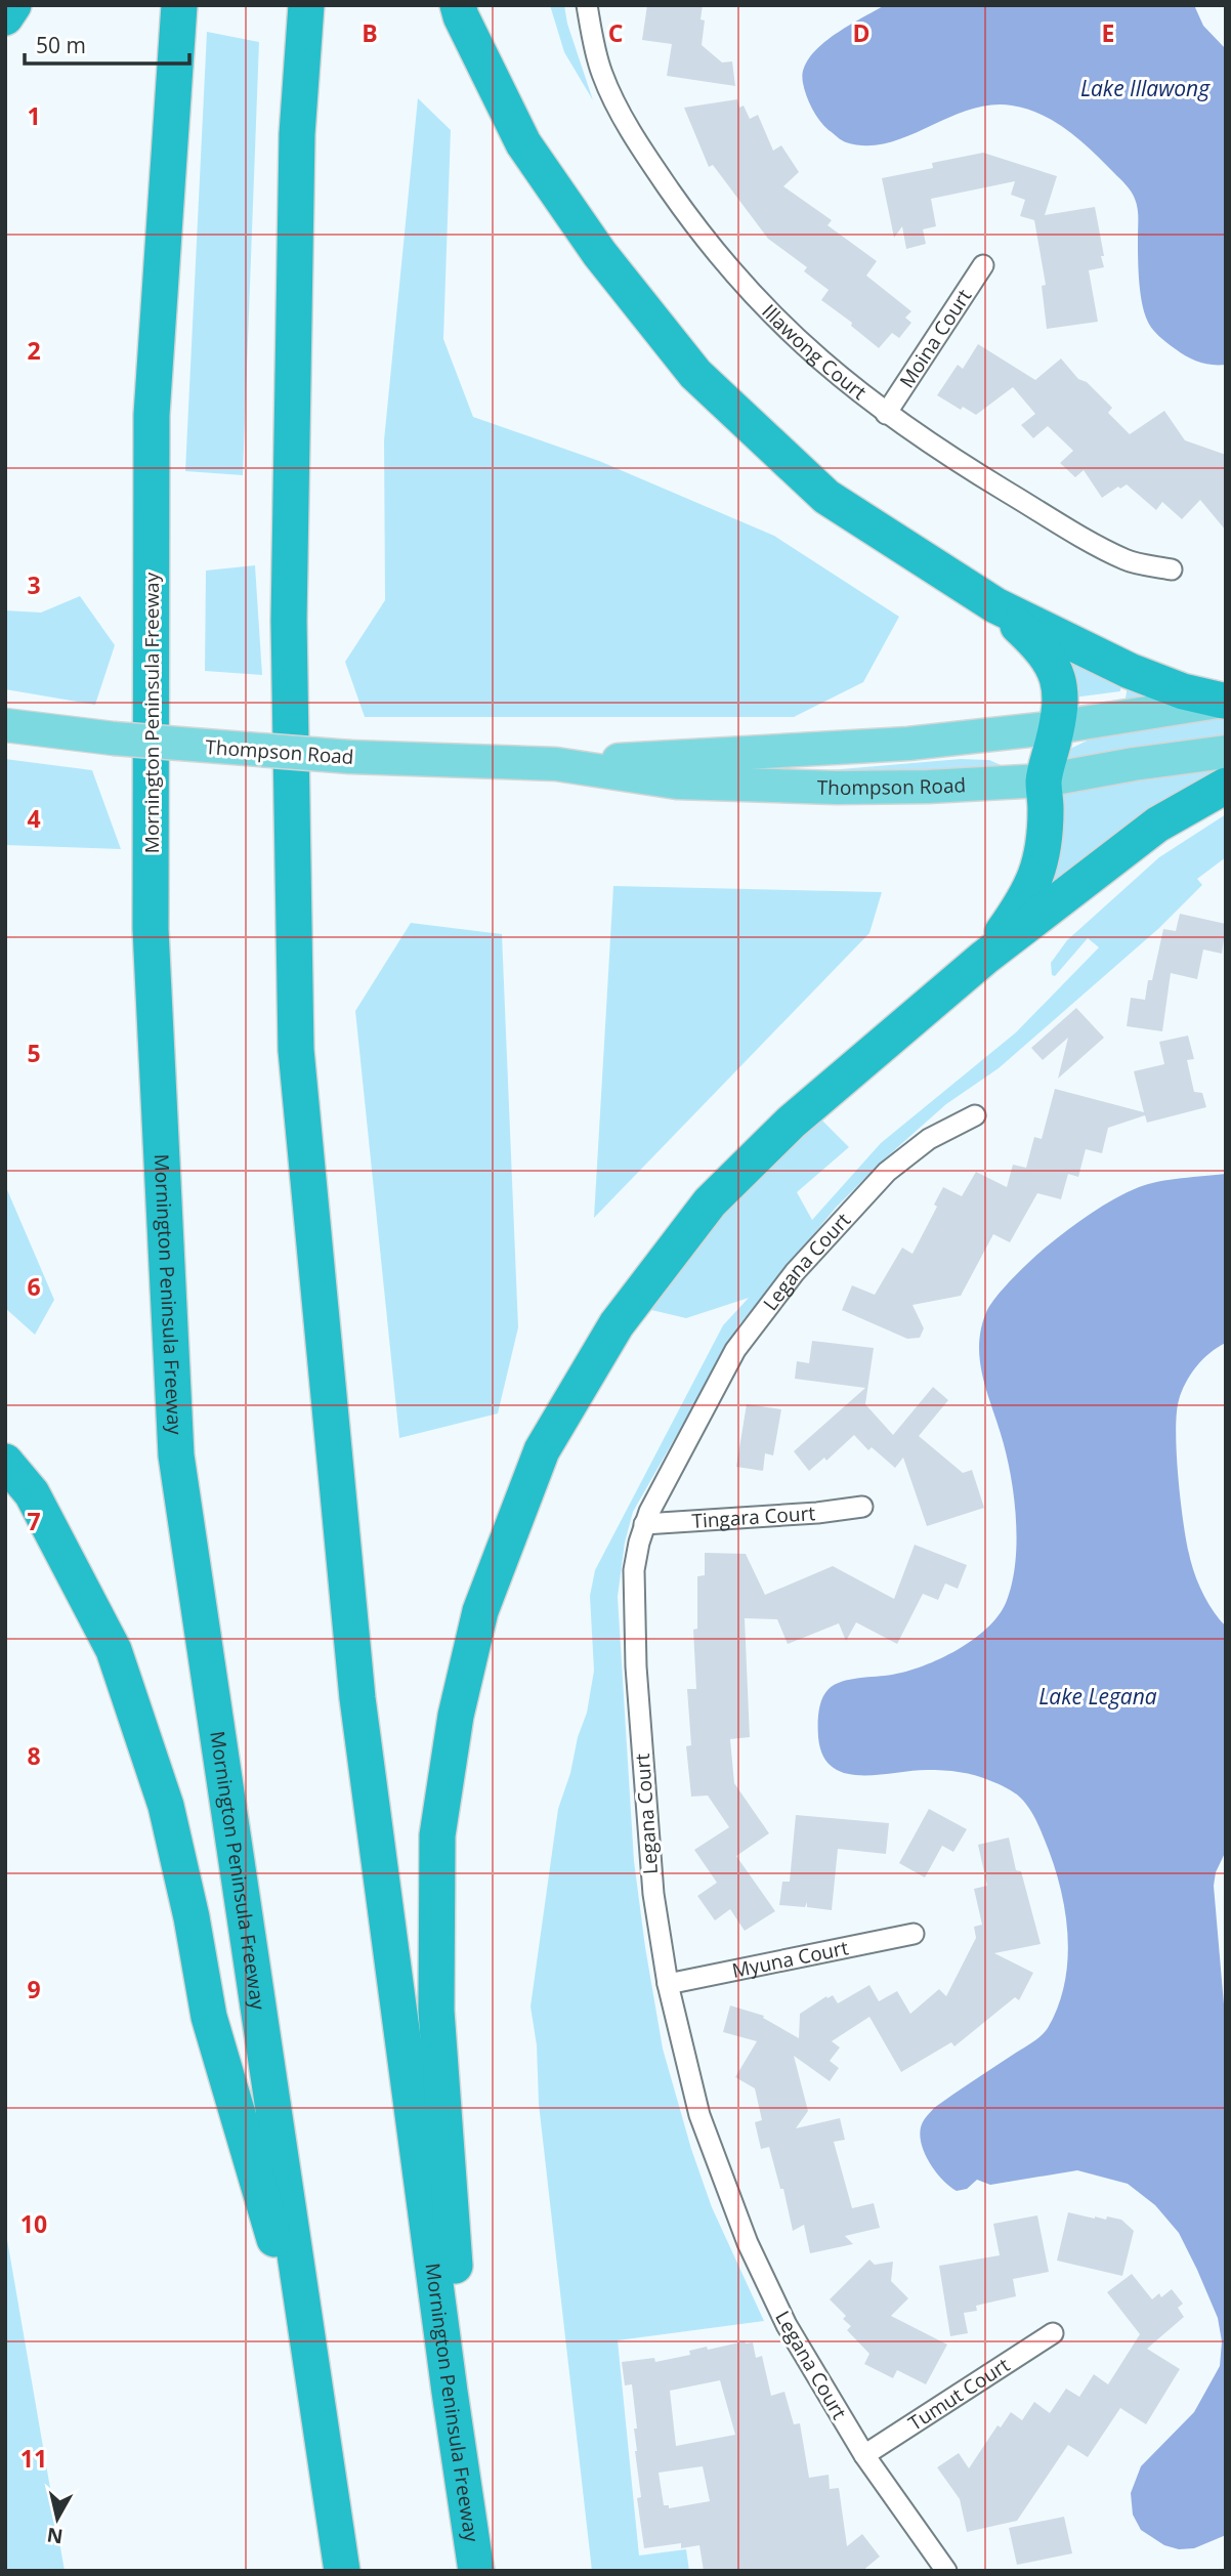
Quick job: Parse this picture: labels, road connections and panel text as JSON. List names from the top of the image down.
{
  "streets": {
    "highway": ["Mornington Peninsula Freeway"],
    "main road": ["Thompson Road"],
    "street": [
      "Moina Court",
      "Illawong Court",
      "Legana Court",
      "Tingara Court",
      "Myuna Court",
      "Tumut Court"
    ]
  },
  "crossings": [
    ["Moina Court", "Illawong Court"],
    ["Legana Court", "Tingara Court"],
    ["Legana Court", "Myuna Court"],
    ["Legana Court", "Tumut Court"]
  ],
  "water": ["Lake Illawong", "Lake Legana"],
  "scale_bar": "50 m",
  "north": "bottom",
  "grid": {
    "columns": [
      "B",
      "C",
      "D",
      "E"
    ],
    "rows": [
      "1",
      "2",
      "3",
      "4",
      "5",
      "6",
      "7",
      "8",
      "9",
      "10",
      "11"
    ]
  }
}
